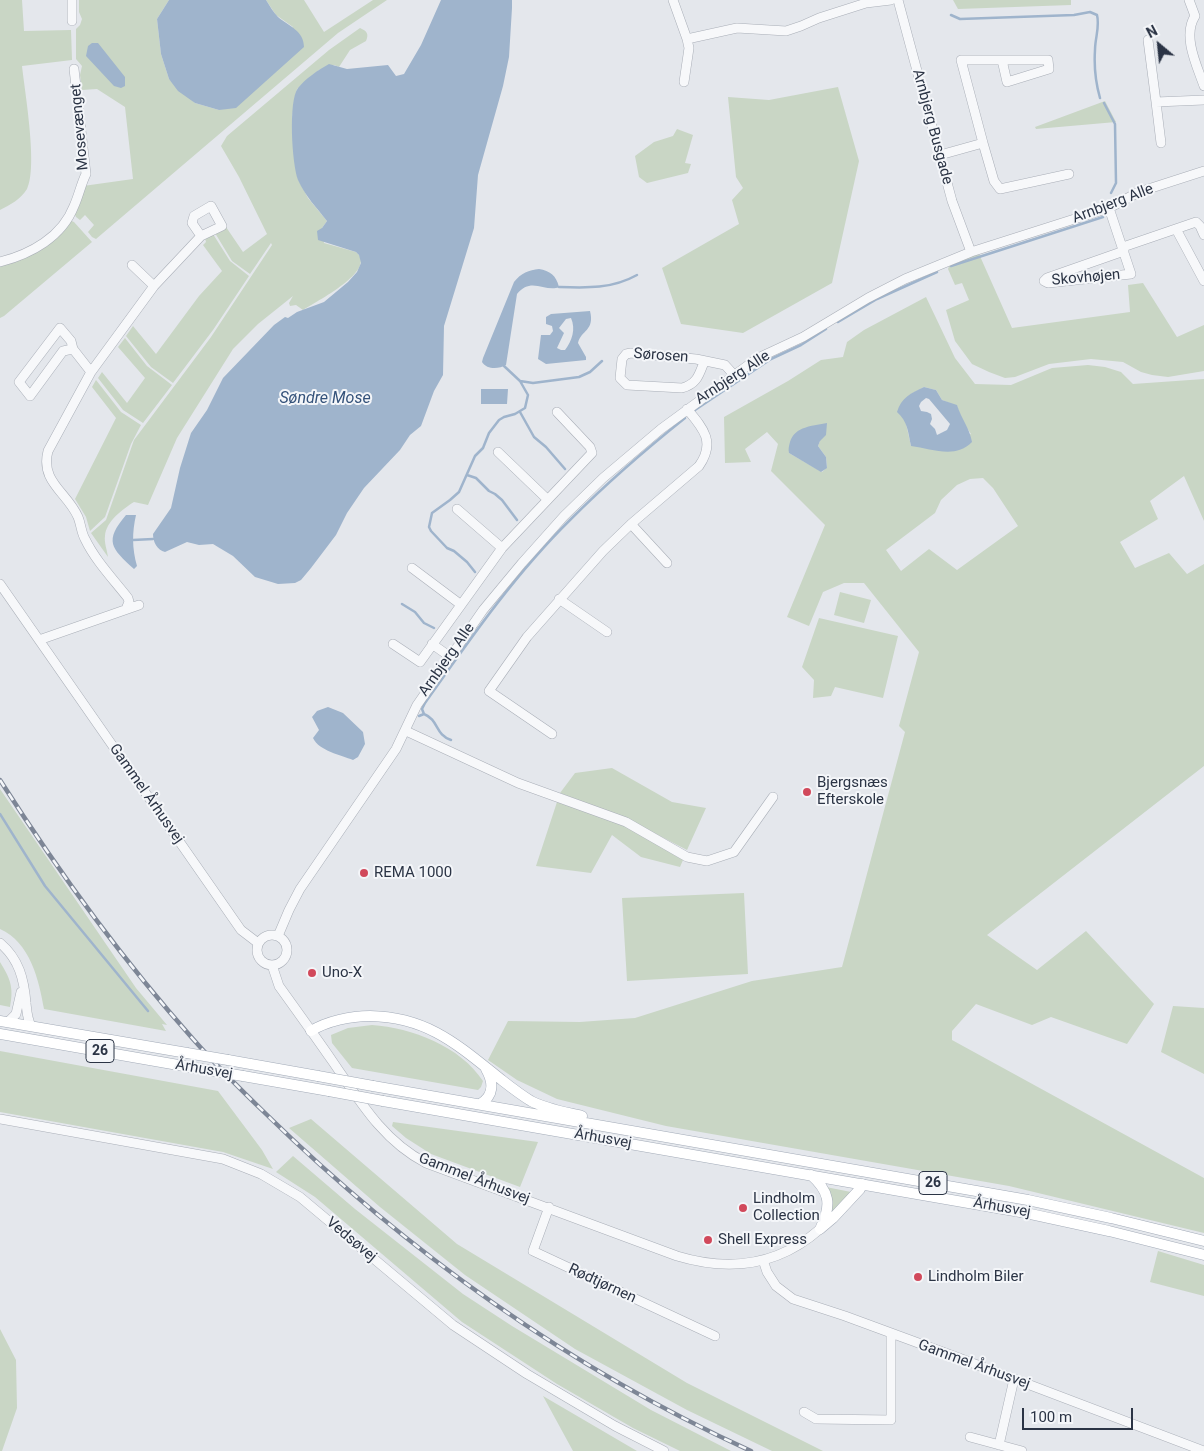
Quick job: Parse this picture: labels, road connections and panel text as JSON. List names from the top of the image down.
{
  "streets": {
    "main road": ["26", "Århusvej"],
    "street": [
      "Mosevænget",
      "Arnbjerg Busgade",
      "Arnbjerg Alle",
      "Skovhøjen",
      "Sørosen",
      "Gammel Århusvej",
      "Vedsøvej",
      "Rødtjørnen"
    ]
  },
  "crossings": [
    ["Arnbjerg Busgade", "Arnbjerg Alle"],
    ["Arnbjerg Alle", "Skovhøjen"],
    ["Arnbjerg Alle", "Sørosen"],
    ["Arnbjerg Alle", "Gammel Århusvej"],
    ["Gammel Århusvej", "Rødtjørnen"]
  ],
  "water": ["Søndre Mose"],
  "places": [
    "Bjergsnæs Efterskole",
    "REMA 1000",
    "Uno-X",
    "Lindholm Collection",
    "Shell Express",
    "Lindholm Biler"
  ],
  "scale_bar": "100 m",
  "north": "top left"
}
